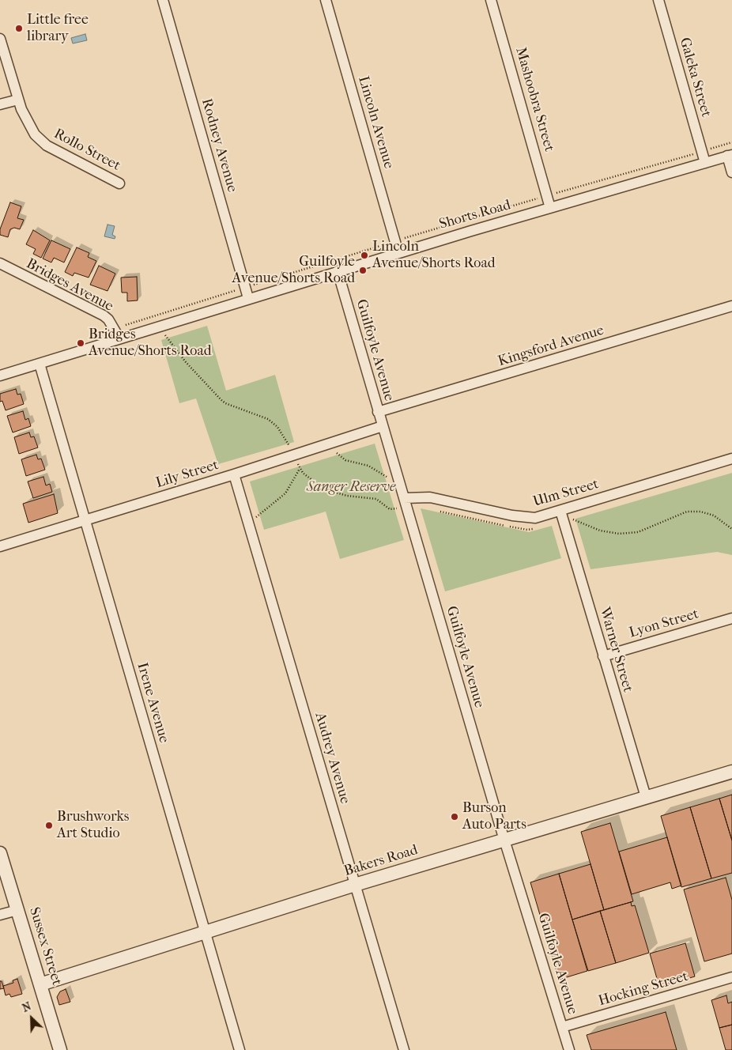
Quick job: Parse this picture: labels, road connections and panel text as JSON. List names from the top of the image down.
{
  "streets": {
    "street": [
      "Galeka Street",
      "Mashoobra Street",
      "Lincoln Avenue",
      "Rodney Avenue",
      "Rollo Street",
      "Shorts Road",
      "Bridges Avenue",
      "Kingsford Avenue",
      "Guilfoyle Avenue",
      "Lily Street",
      "Ulm Street",
      "Lyon Street",
      "Warner Street",
      "Irene Avenue",
      "Audrey Avenue",
      "Bakers Road",
      "Sussex Street",
      "Hocking Street"
    ]
  },
  "crossings": [
    ["Galeka Street", "Shorts Road"],
    ["Mashoobra Street", "Shorts Road"],
    ["Lincoln Avenue", "Shorts Road"],
    ["Rodney Avenue", "Shorts Road"],
    ["Shorts Road", "Bridges Avenue"],
    ["Shorts Road", "Guilfoyle Avenue"],
    ["Shorts Road", "Irene Avenue"],
    ["Kingsford Avenue", "Guilfoyle Avenue"],
    ["Guilfoyle Avenue", "Lily Street"],
    ["Guilfoyle Avenue", "Ulm Street"],
    ["Guilfoyle Avenue", "Bakers Road"],
    ["Guilfoyle Avenue", "Hocking Street"],
    ["Lily Street", "Irene Avenue"],
    ["Lily Street", "Audrey Avenue"],
    ["Ulm Street", "Warner Street"],
    ["Lyon Street", "Warner Street"],
    ["Warner Street", "Bakers Road"],
    ["Irene Avenue", "Bakers Road"],
    ["Audrey Avenue", "Bakers Road"],
    ["Bakers Road", "Sussex Street"]
  ],
  "parks": ["Sanger Reserve"],
  "places": [
    "Little free library",
    "Lincoln Avenue/Shorts Road",
    "Guilfoyle Avenue/Shorts Road",
    "Bridges Avenue/Shorts Road",
    "Burson Auto Parts",
    "Brushworks Art Studio"
  ],
  "north": "top left"
}
